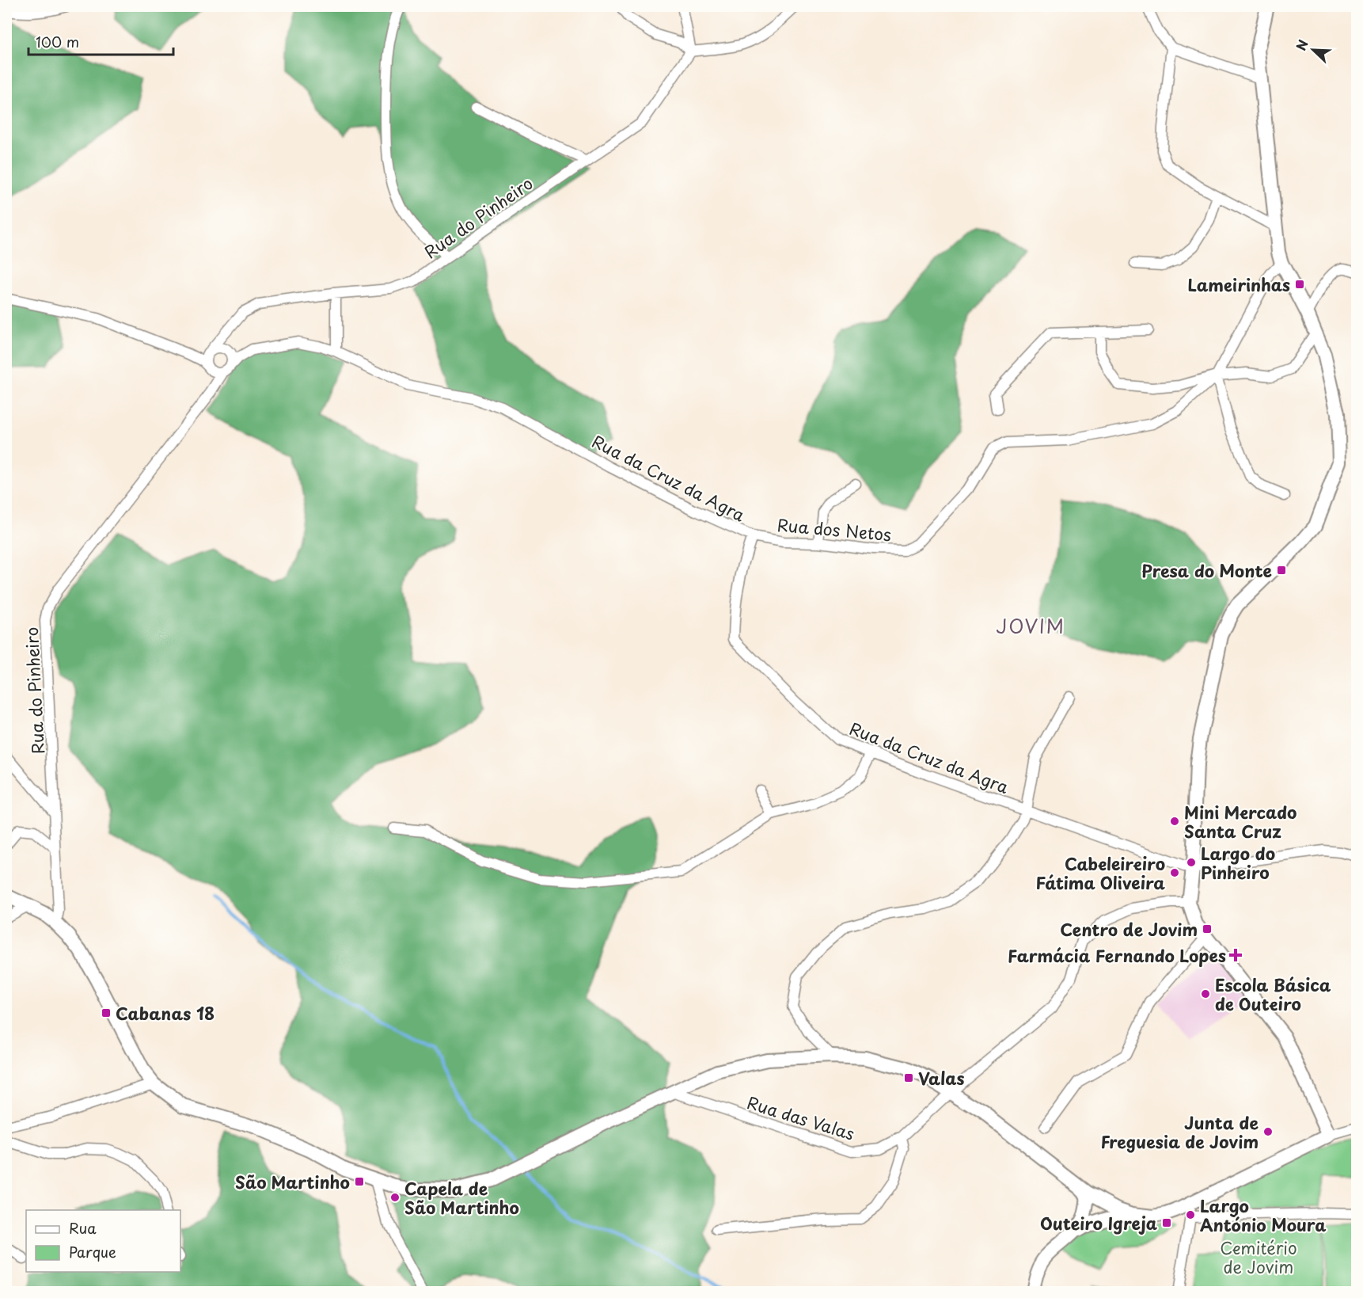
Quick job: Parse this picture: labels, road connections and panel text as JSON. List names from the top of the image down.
{
  "streets": {
    "street": [
      "Rua do Pinheiro",
      "Rua da Cruz da Agra",
      "Rua dos Netos",
      "Rua das Valas"
    ]
  },
  "crossings": [
    ["Rua do Pinheiro", "Rua da Cruz da Agra"],
    ["Rua da Cruz da Agra", "Rua dos Netos"]
  ],
  "districts": ["JOVIM"],
  "parks": ["Cemitério de Jovim"],
  "places": {
    "transit": [
      "Lameirinhas",
      "Presa do Monte",
      "Centro de Jovim",
      "Cabanas 18",
      "Valas",
      "São Martinho",
      "Outeiro Igreja"
    ],
    "other": [
      "Mini Mercado Santa Cruz",
      "Largo do Pinheiro",
      "Cabeleireiro Fátima Oliveira",
      "Escola Básica de Outeiro",
      "Junta de Freguesia de Jovim",
      "Capela de São Martinho",
      "Largo António Moura"
    ],
    "health": ["Farmácia Fernando Lopes"]
  },
  "legend": ["Rua", "Parque"],
  "scale_bar": "100 m",
  "north": "top left"
}
